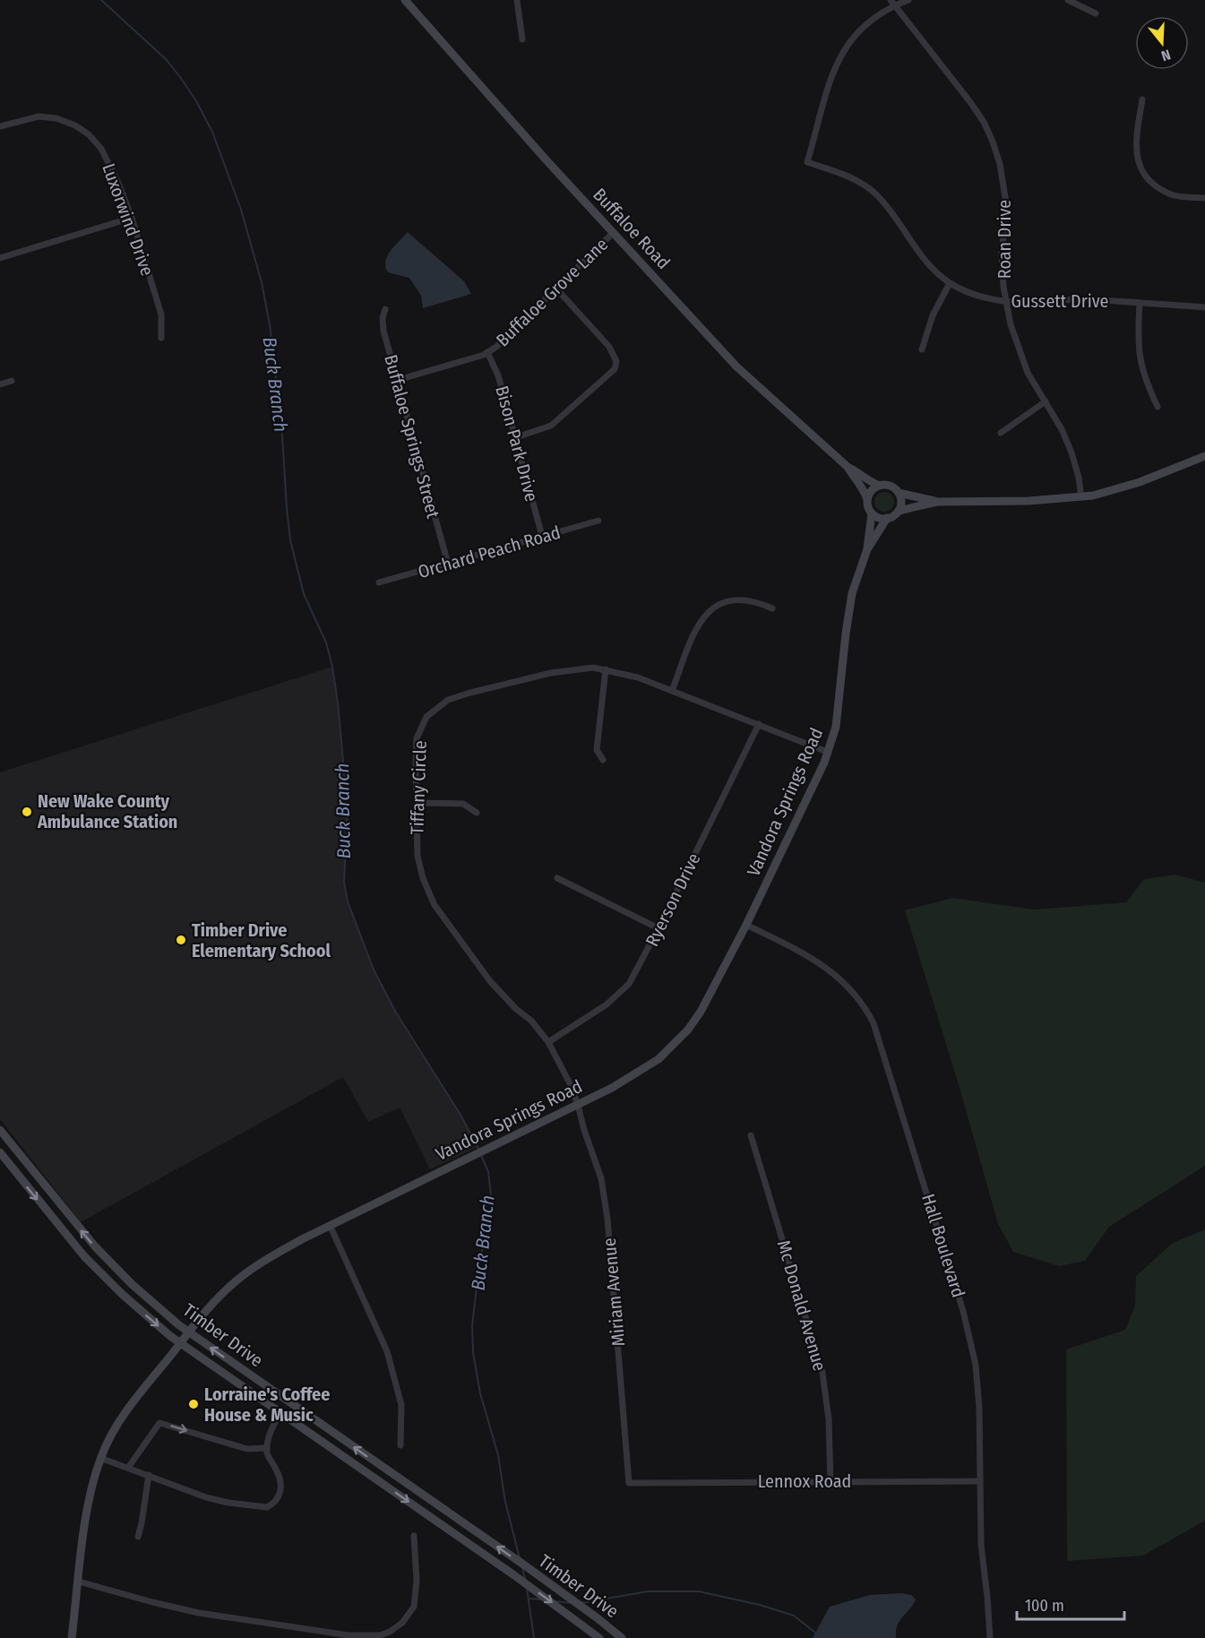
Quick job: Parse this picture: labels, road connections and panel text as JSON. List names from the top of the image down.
{
  "streets": {
    "street": [
      "Luxorwind Drive",
      "Buffaloe Road",
      "Roan Drive",
      "Buffaloe Grove Lane",
      "Gussett Drive",
      "Buffaloe Springs Street",
      "Bison Park Drive",
      "Orchard Peach Road",
      "Tiffany Circle",
      "Vandora Springs Road",
      "Ryerson Drive",
      "Hall Boulevard",
      "Miriam Avenue",
      "Mc Donald Avenue",
      "Timber Drive",
      "Lennox Road"
    ]
  },
  "crossings": [
    ["Buffaloe Road", "Buffaloe Grove Lane"],
    ["Buffaloe Road", "Vandora Springs Road"],
    ["Roan Drive", "Gussett Drive"],
    ["Buffaloe Grove Lane", "Buffaloe Springs Street"],
    ["Buffaloe Grove Lane", "Bison Park Drive"],
    ["Buffaloe Springs Street", "Orchard Peach Road"],
    ["Bison Park Drive", "Orchard Peach Road"],
    ["Tiffany Circle", "Vandora Springs Road"],
    ["Tiffany Circle", "Ryerson Drive"],
    ["Tiffany Circle", "Miriam Avenue"],
    ["Vandora Springs Road", "Hall Boulevard"],
    ["Vandora Springs Road", "Miriam Avenue"],
    ["Vandora Springs Road", "Timber Drive"],
    ["Hall Boulevard", "Lennox Road"],
    ["Miriam Avenue", "Lennox Road"],
    ["Mc Donald Avenue", "Lennox Road"]
  ],
  "water": ["Buck Branch"],
  "places": ["New Wake County Ambulance Station", "Timber Drive Elementary School", "Lorraine's Coffee House & Music"],
  "scale_bar": "100 m",
  "north": "bottom"
}
